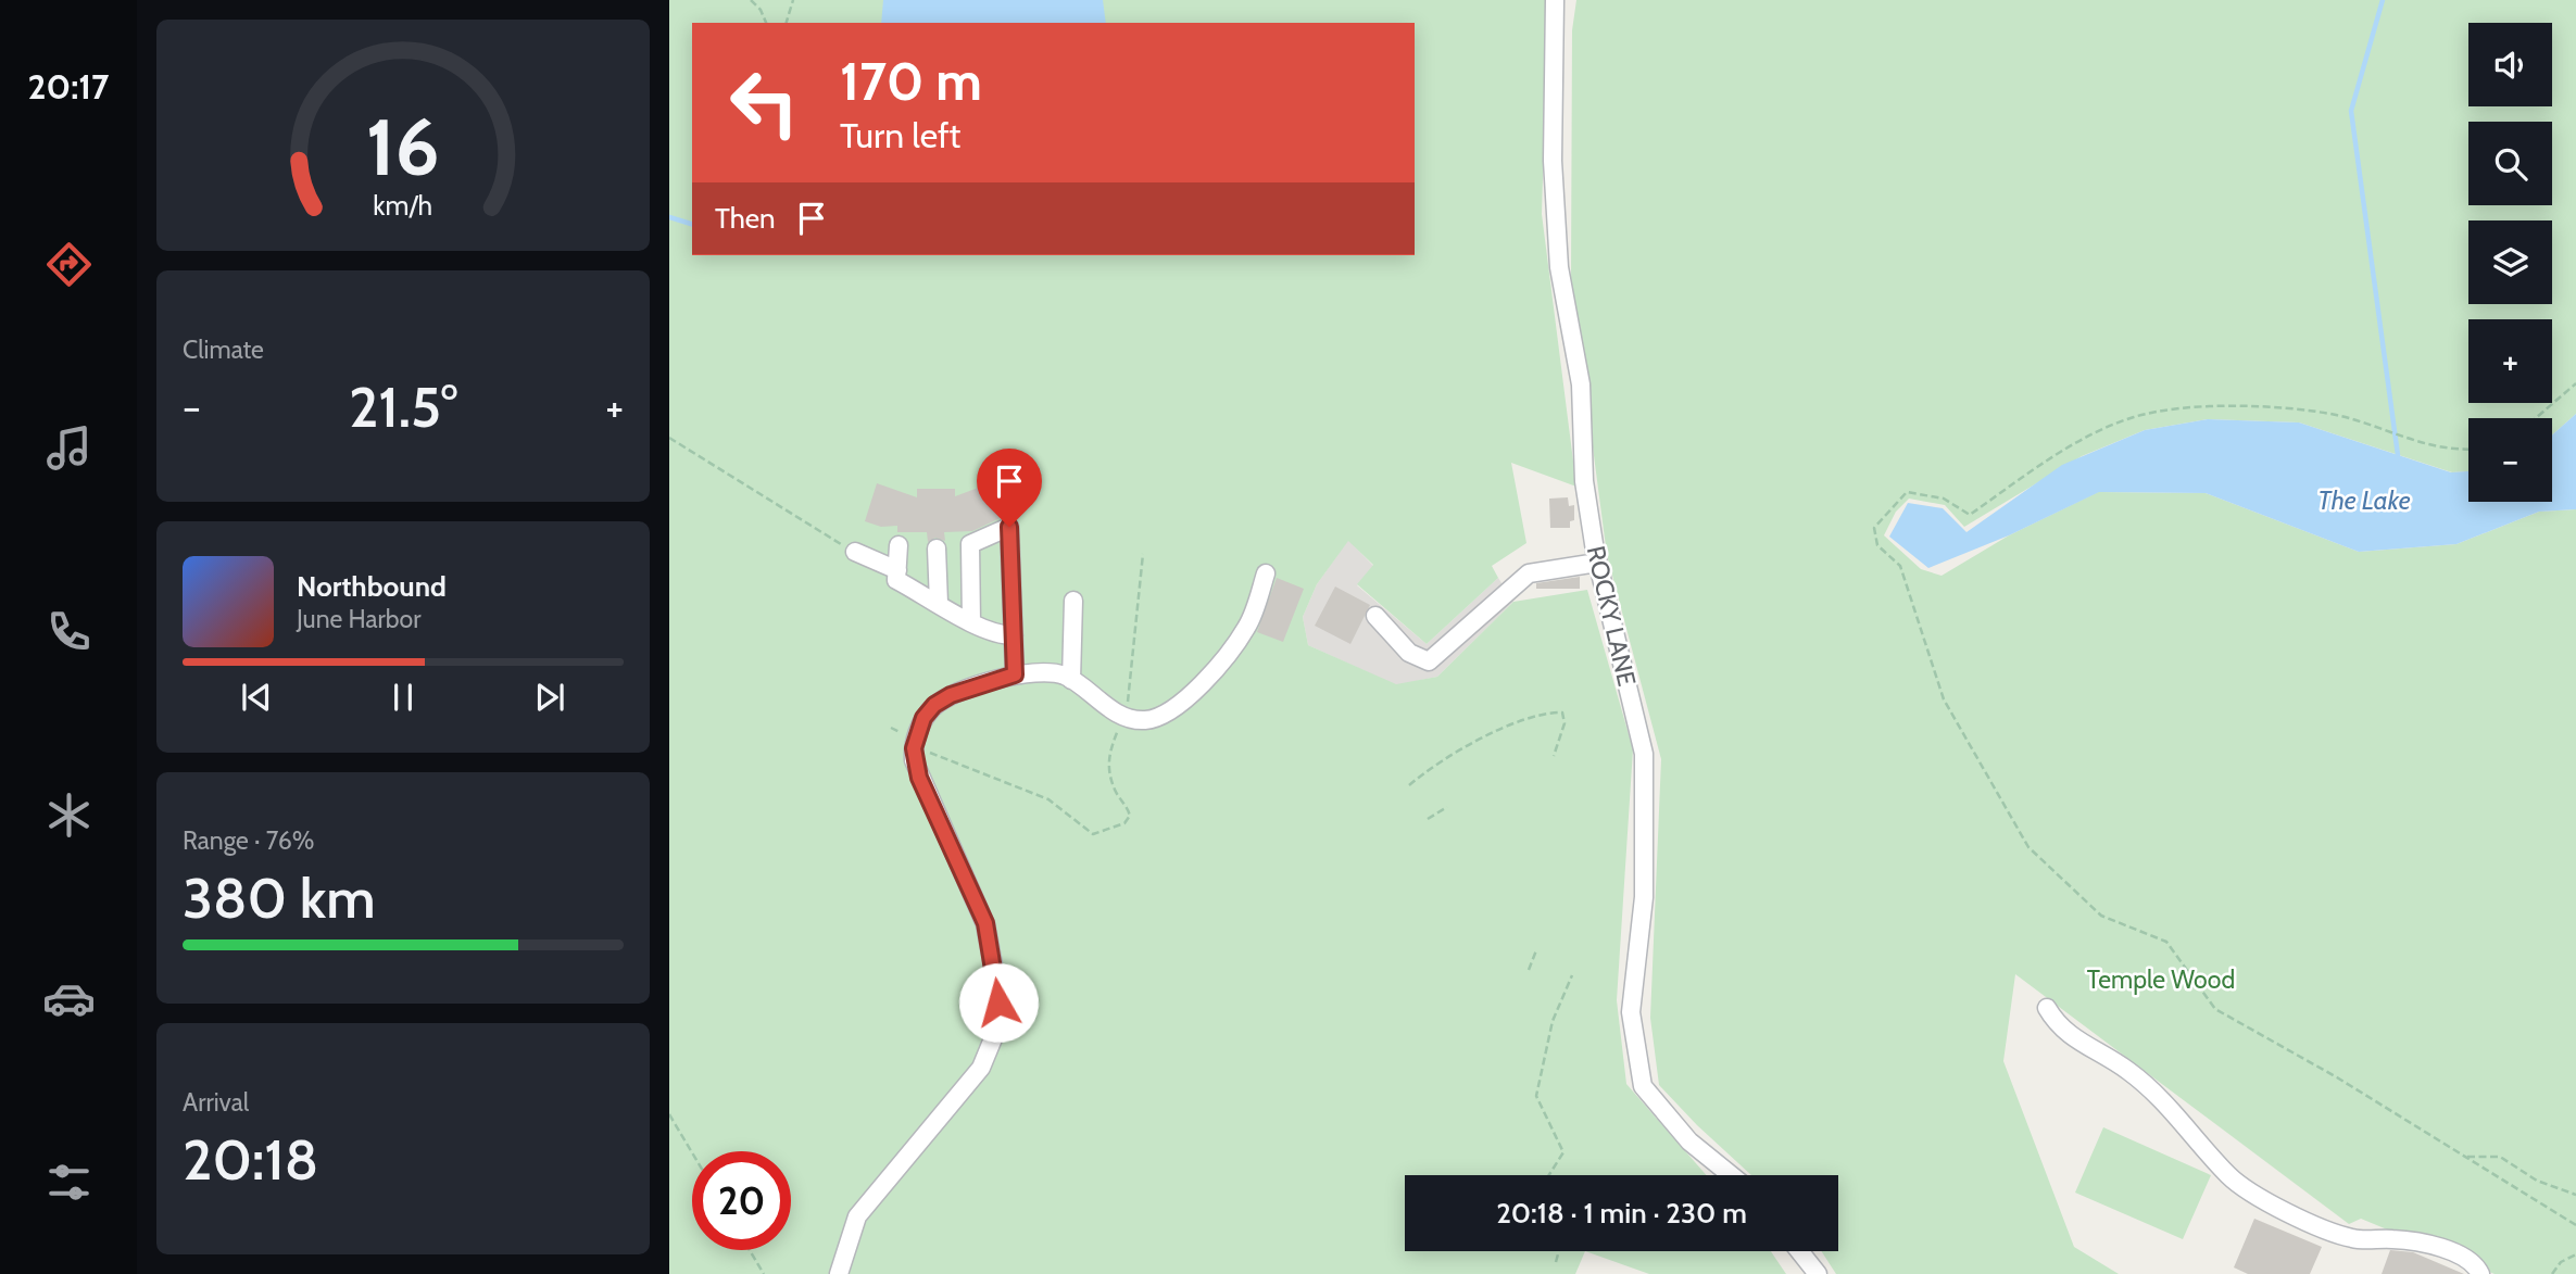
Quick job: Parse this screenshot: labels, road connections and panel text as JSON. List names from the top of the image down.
{
  "streets": {
    "street": ["ROCKY LANE"]
  },
  "water": ["The Lake"],
  "parks": ["Temple Wood"],
  "page": {
    "tabs": "20:17",
    "map_buttons": ["+", "−"],
    "turn": ["170 m", "Turn left"],
    "then": "Then",
    "tile": [
      "Climate",
      ["Range · 76%", "380 km"],
      ["Arrival", "20:18"]
    ],
    "heat": ["−", "21.5°", "+"],
    "song": ["Northbound", "June Harbor"],
    "limit": "20",
    "trip": "20:18 · 1 min · 230 m",
    "gauge": ["16", "km/h"]
  }
}
